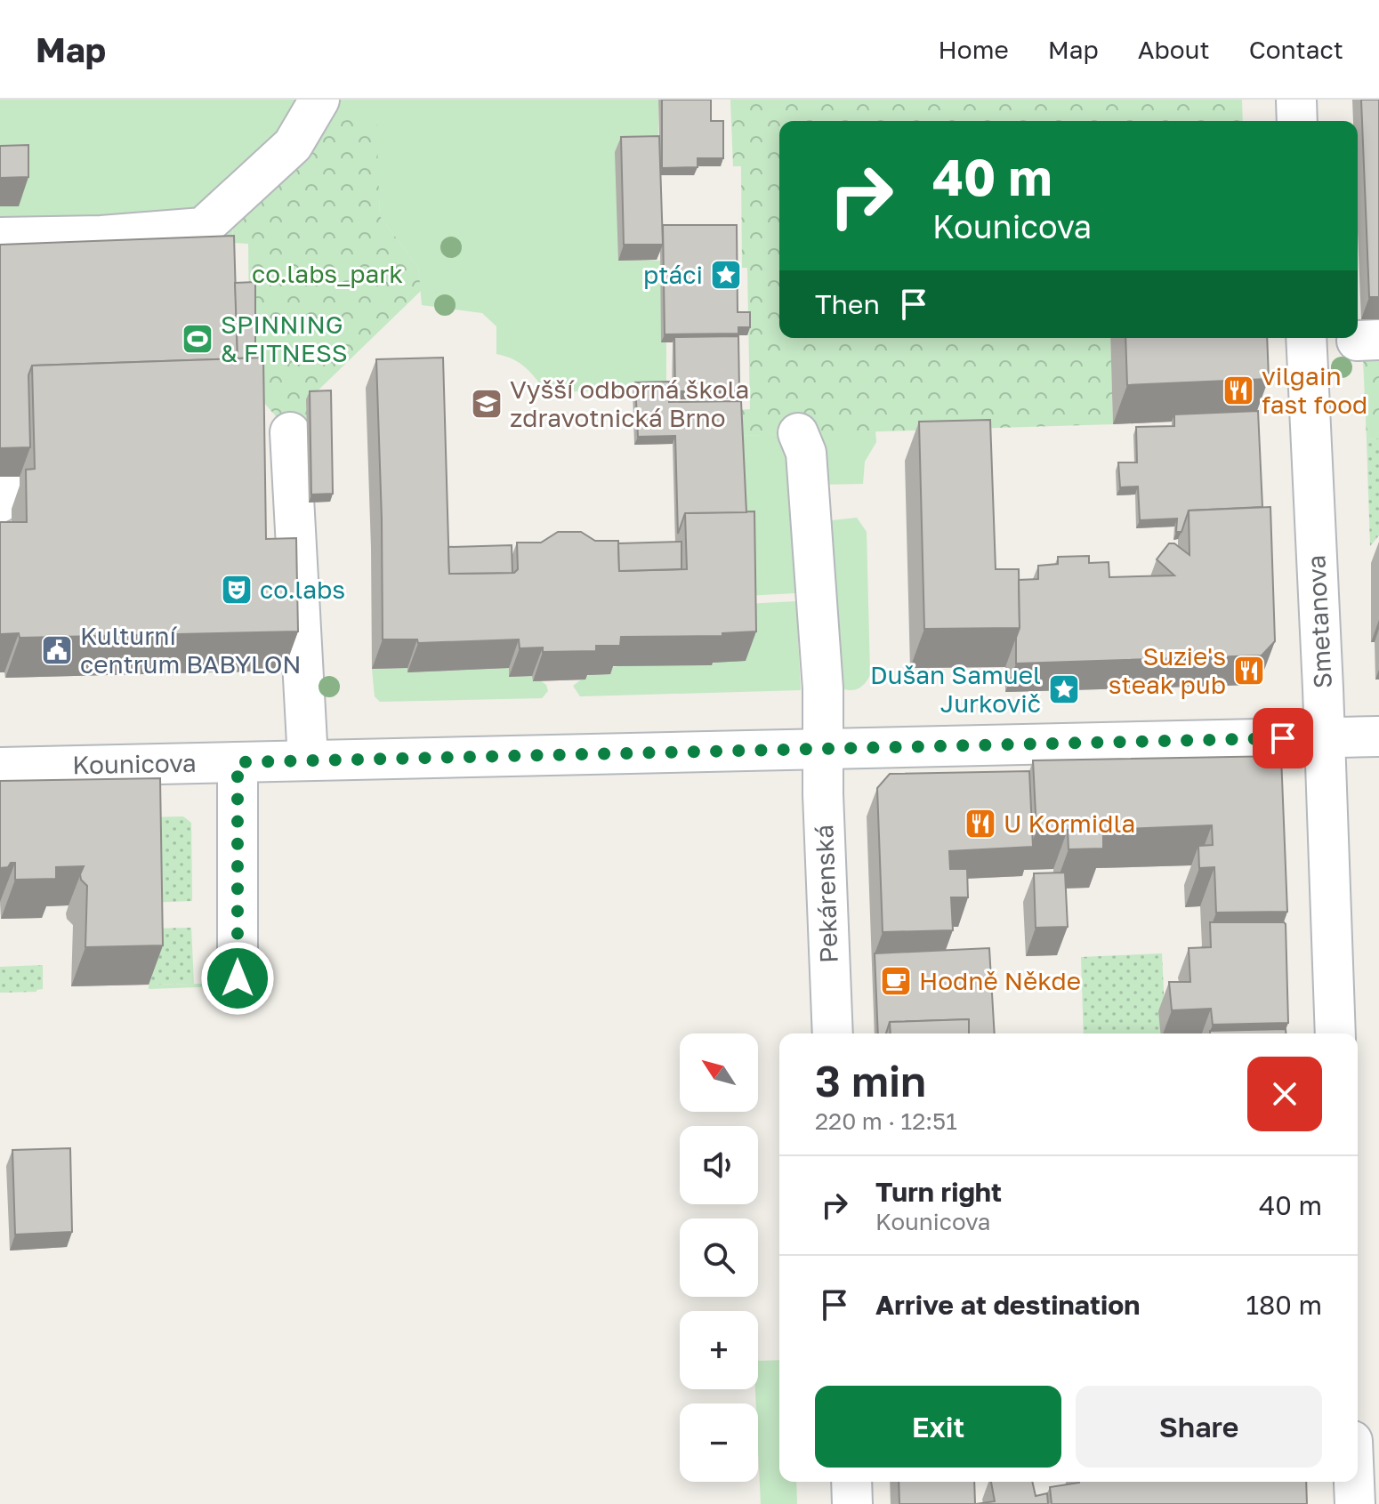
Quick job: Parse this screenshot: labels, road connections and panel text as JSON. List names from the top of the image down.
{
  "streets": {
    "street": ["Smetanova", "Kounicova", "Pekárenská"]
  },
  "crossings": [
    ["Smetanova", "Kounicova"],
    ["Kounicova", "Pekárenská"]
  ],
  "parks": ["co.labs_park"],
  "places": {
    "place": ["ptáci", "Dušan Samuel Jurkovič"],
    "sports": ["SPINNING & FITNESS"],
    "restaurant": ["vilgain fast food", "Suzie's steak pub", "U Kormidla"],
    "school or university": ["Vyšší odborná škola zdravotnická Brno"],
    "theatre": ["co.labs"],
    "public building": ["Kulturní centrum BABYLON"],
    "cafe": ["Hodně Někde"]
  },
  "north": "top left",
  "page": {
    "header": "Map",
    "nav": [
      "Home",
      "Map",
      "About",
      "Contact"
    ],
    "turn": ["40 m", "Kounicova"],
    "then": "Then",
    "map_buttons": ["+", "−"],
    "heading": ["3 min", "220 m · 12:51"],
    "list": [
      {
        "name": "Turn right",
        "note": "Kounicova",
        "value": "40 m"
      },
      {
        "name": "Arrive at destination",
        "value": "180 m"
      }
    ],
    "buttons": ["Exit", "Share"]
  }
}
